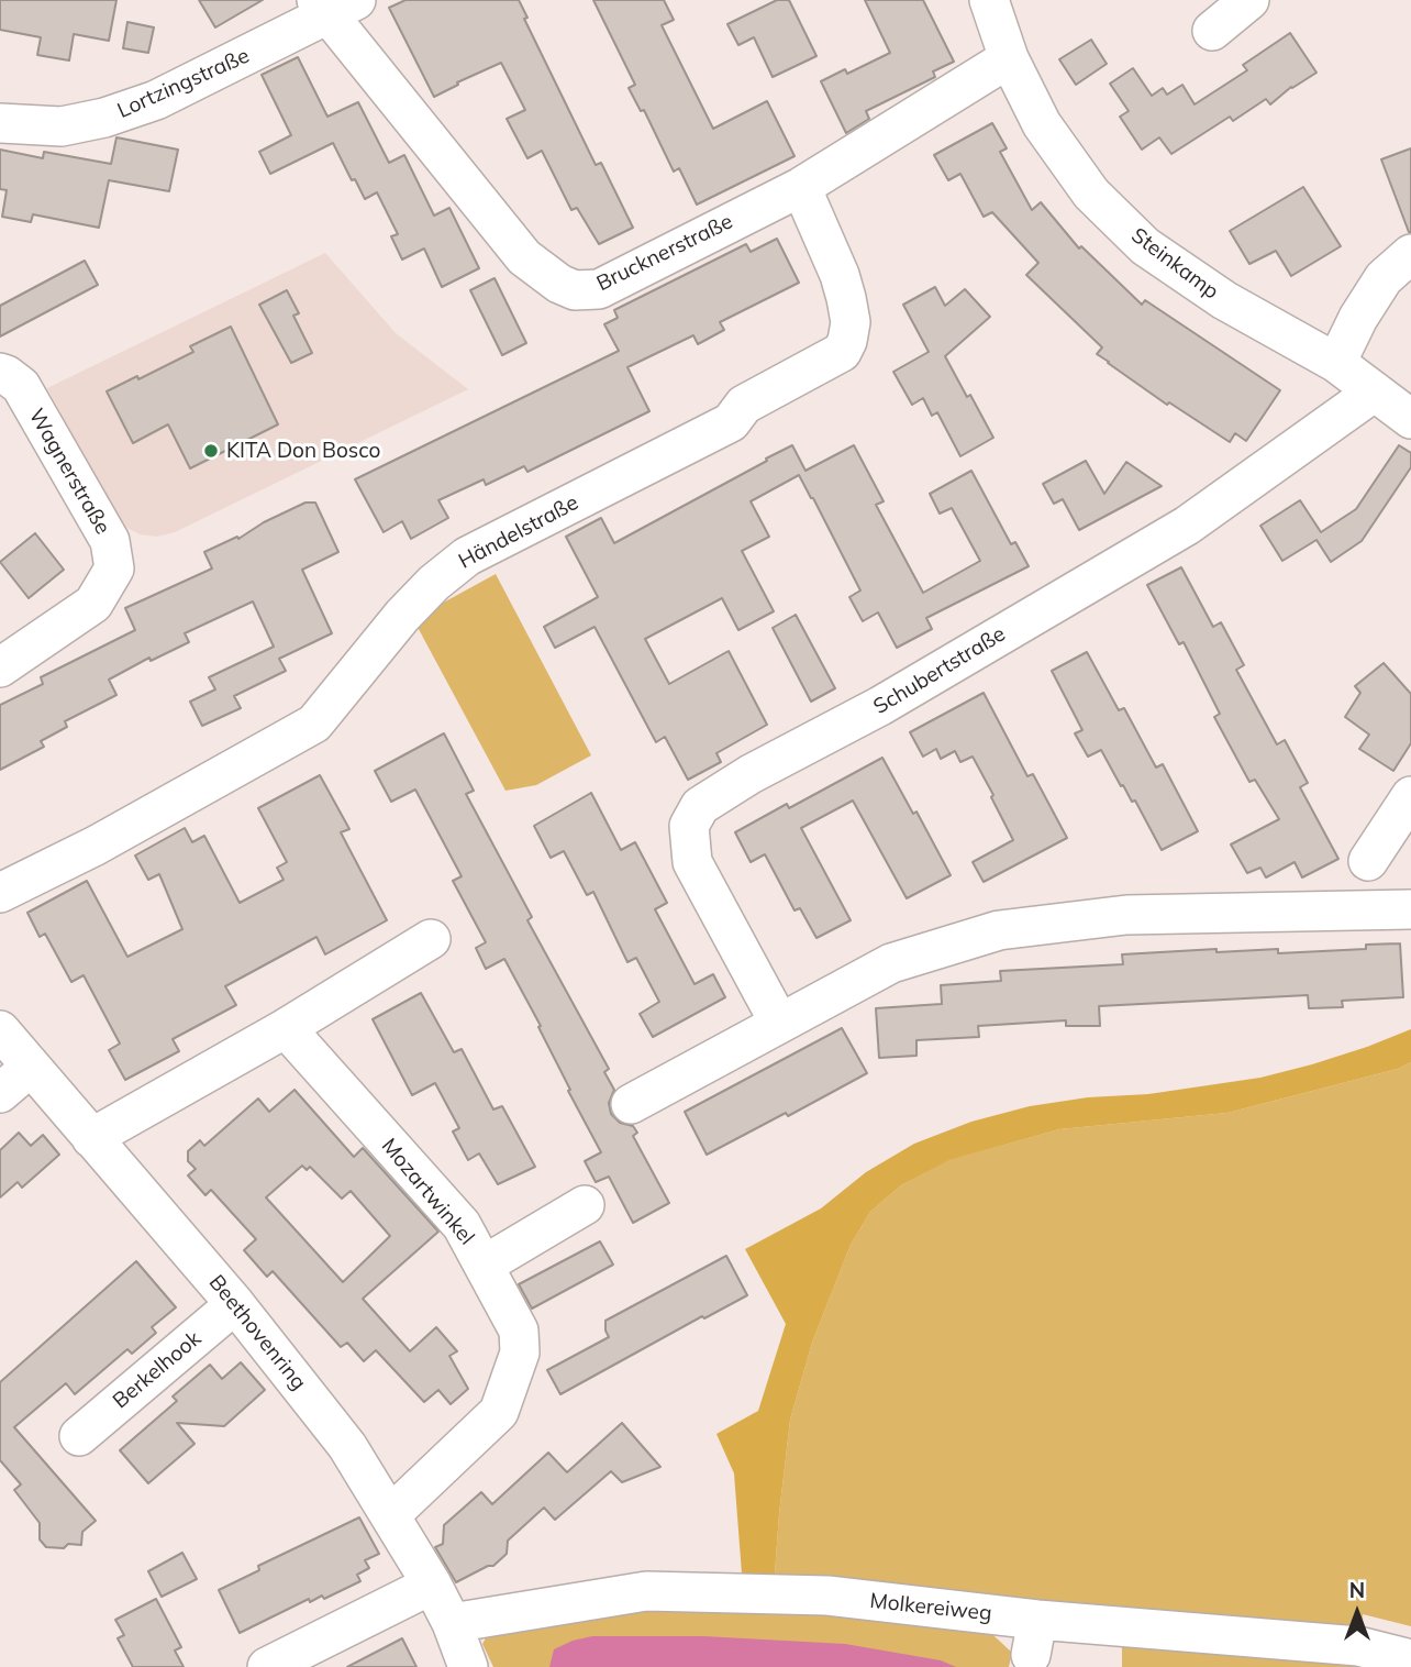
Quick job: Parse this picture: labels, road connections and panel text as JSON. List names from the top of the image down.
{
  "streets": {
    "street": [
      "Lortzingstraße",
      "Brucknerstraße",
      "Steinkamp",
      "Wagnerstraße",
      "Händelstraße",
      "Schubertstraße",
      "Mozartwinkel",
      "Beethovenring",
      "Berkelhook",
      "Molkereiweg"
    ]
  },
  "crossings": [
    ["Lortzingstraße", "Brucknerstraße"],
    ["Brucknerstraße", "Steinkamp"],
    ["Brucknerstraße", "Händelstraße"],
    ["Steinkamp", "Schubertstraße"],
    ["Mozartwinkel", "Beethovenring"],
    ["Beethovenring", "Berkelhook"],
    ["Beethovenring", "Molkereiweg"]
  ],
  "places": ["KITA Don Bosco"],
  "north": "top"
}
